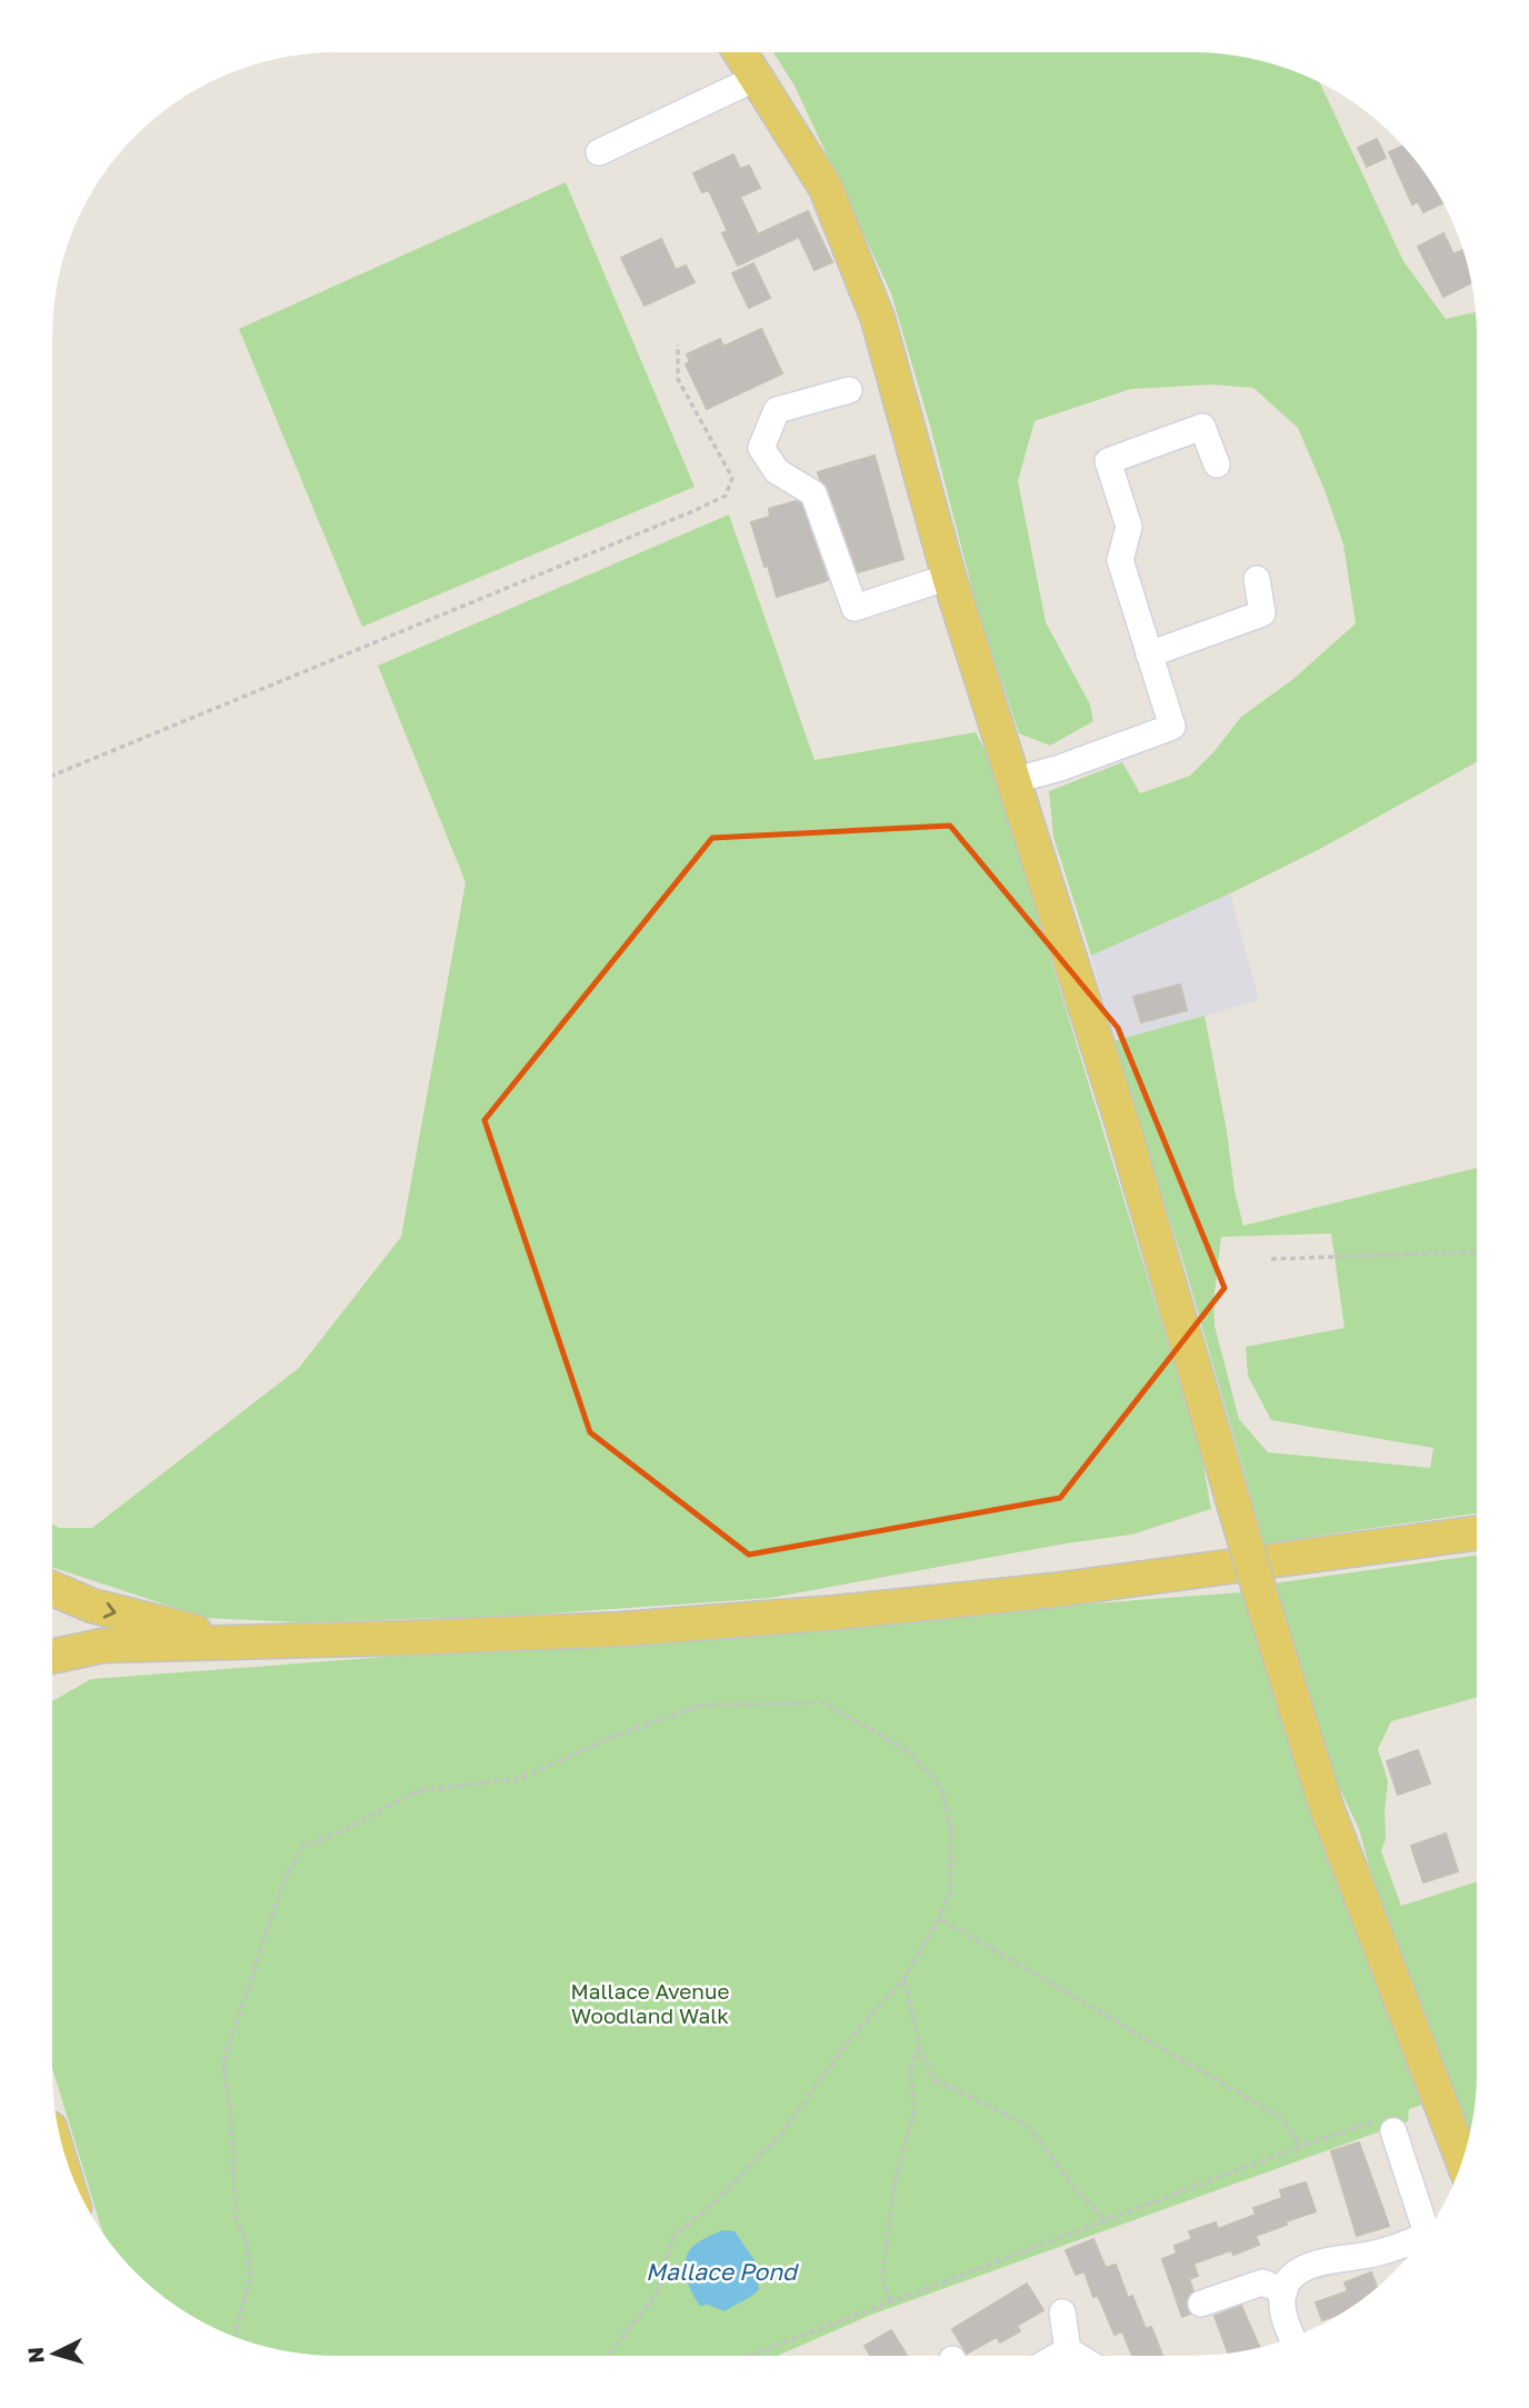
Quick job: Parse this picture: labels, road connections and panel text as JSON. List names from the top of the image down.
{
  "water": ["Mallace Pond"],
  "parks": ["Mallace Avenue Woodland Walk"],
  "north": "left"
}
